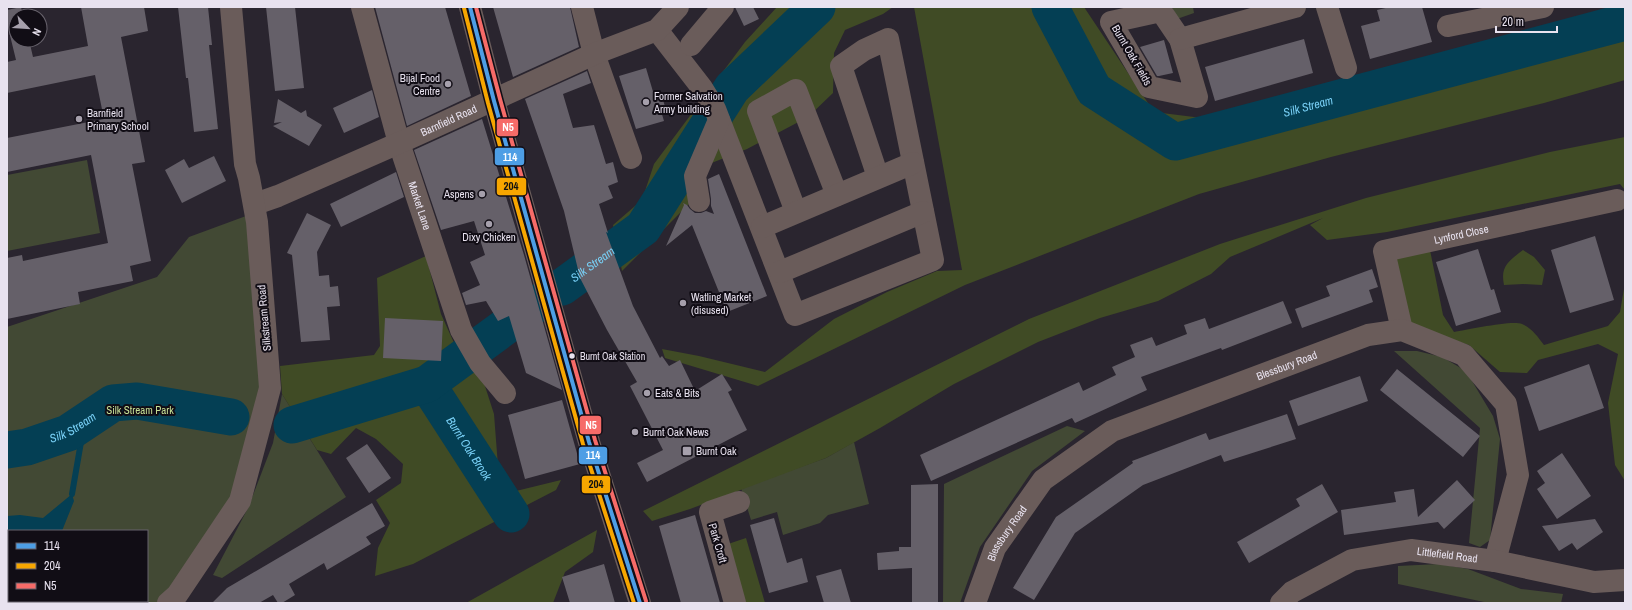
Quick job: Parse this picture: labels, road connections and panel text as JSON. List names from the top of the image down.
{
  "streets": {
    "street": [
      "Barnfield Road",
      "Market Lane",
      "Lynford Close",
      "Silkstream Road",
      "Blessbury Road",
      "Park Croft",
      "Littlefield Road"
    ]
  },
  "crossings": [
    ["Barnfield Road", "Market Lane"],
    ["Barnfield Road", "Silkstream Road"],
    ["Lynford Close", "Blessbury Road"],
    ["Blessbury Road", "Littlefield Road"]
  ],
  "water": ["Silk Stream", "Burnt Oak Brook"],
  "parks": ["Silk Stream Park"],
  "places": {
    "other": [
      "Bijal Food Centre",
      "Former Salvation Army building",
      "Barnfield Primary School",
      "Aspens",
      "Dixy Chicken",
      "Watling Market (disused)",
      "Burnt Oak Station",
      "Eats & Bits",
      "Burnt Oak News"
    ],
    "transit": ["Burnt Oak"]
  },
  "lines": ["transit line 114", "transit line N5", "transit line 204"],
  "legend": ["114", "204", "N5"],
  "scale_bar": "20 m",
  "north": "bottom right"
}
